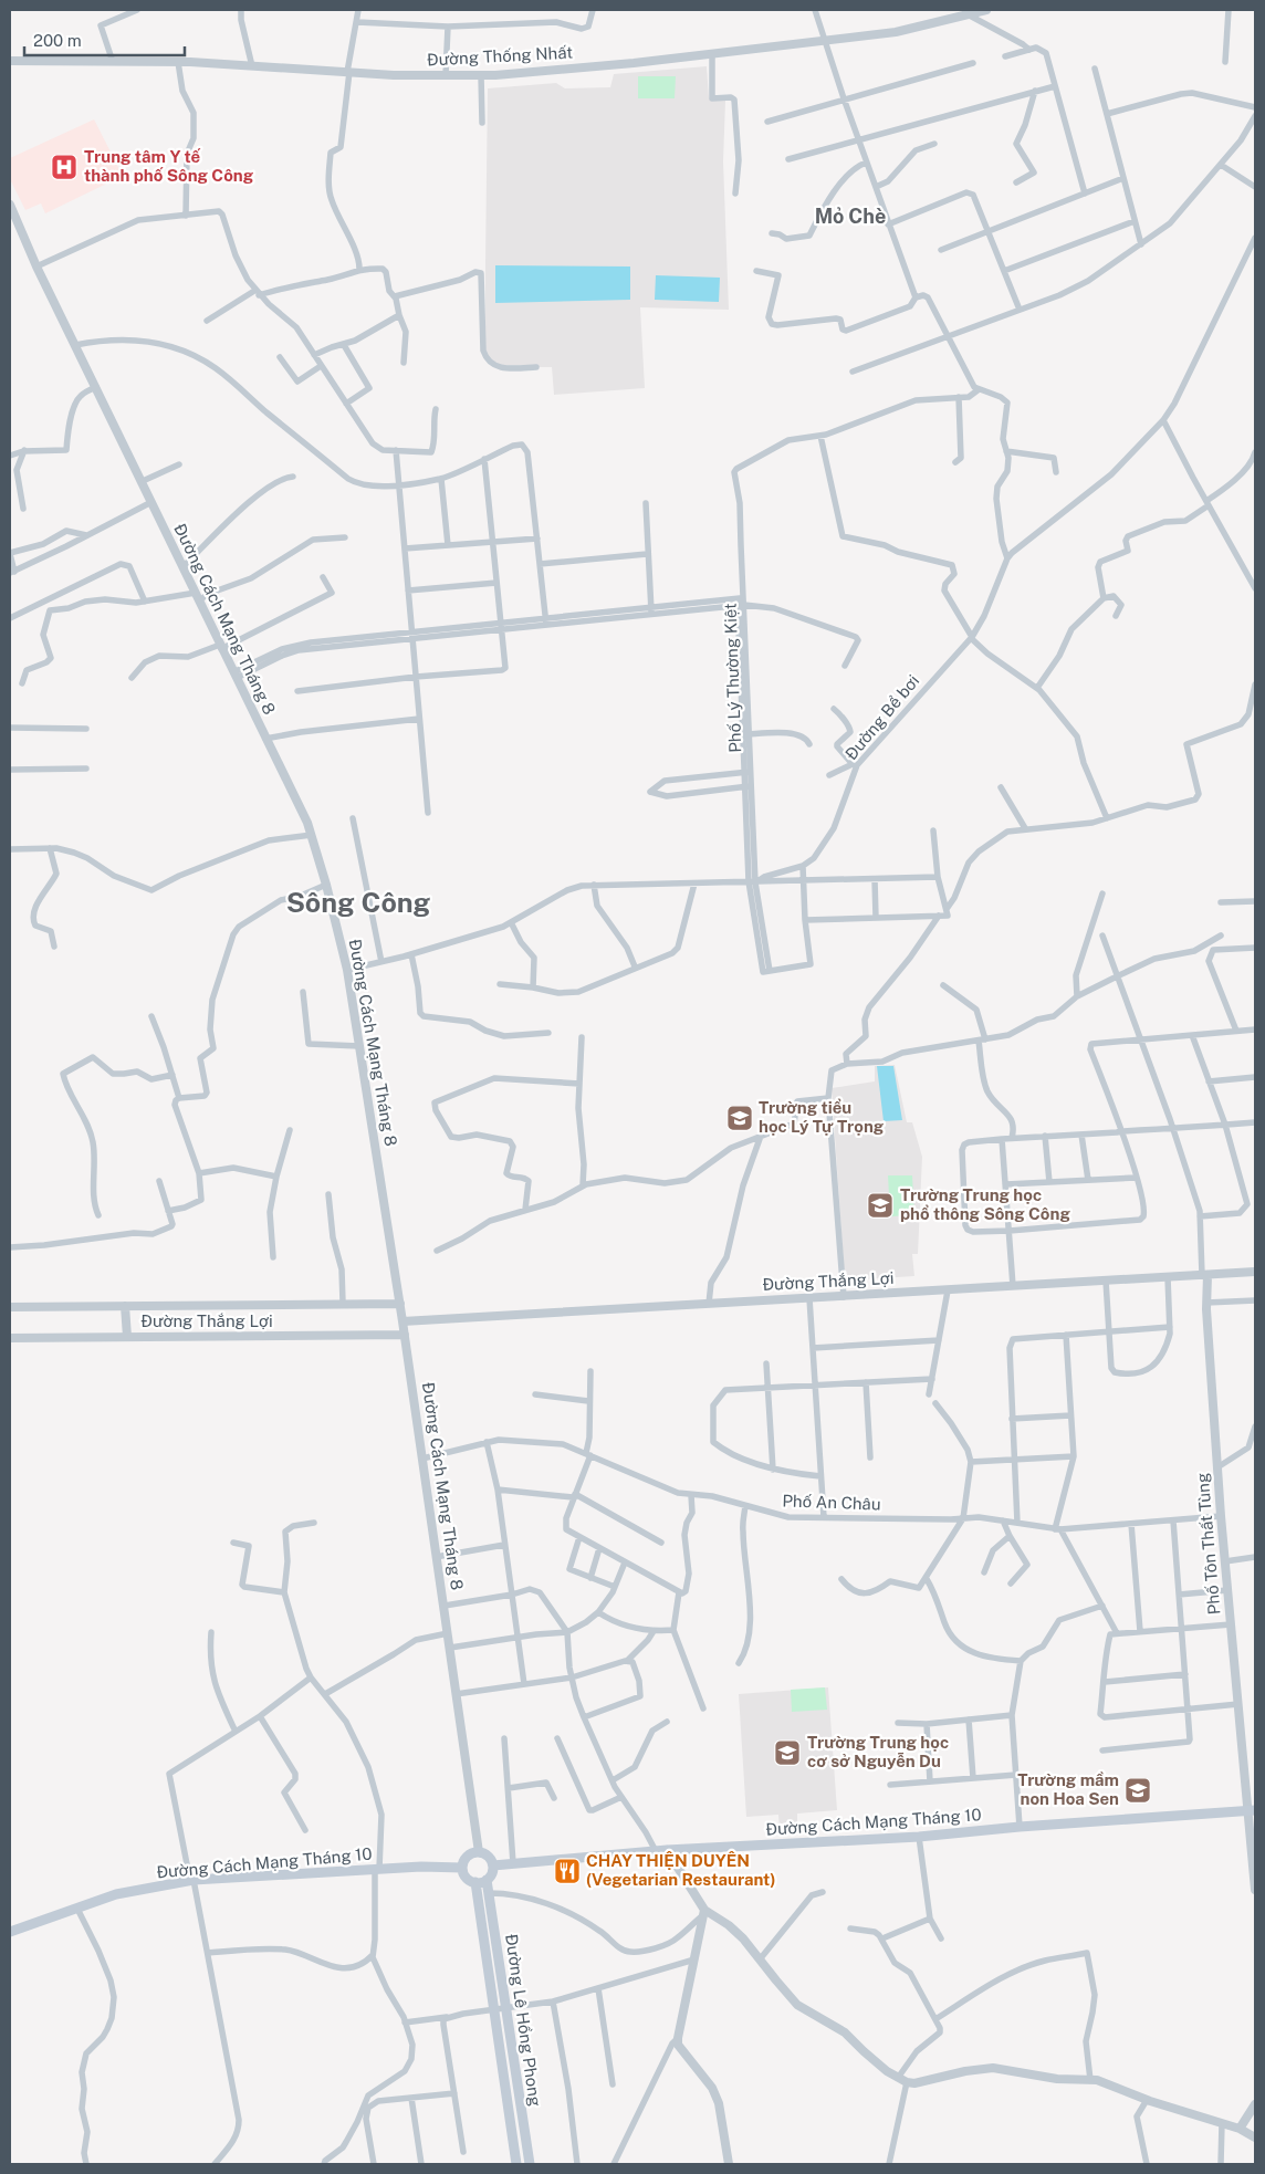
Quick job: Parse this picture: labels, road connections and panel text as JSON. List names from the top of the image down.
{
  "streets": {
    "main road": ["Đường Cách Mạng Tháng 10", "Đường Lê Hồng Phong"],
    "street": [
      "Đường Thống Nhất",
      "Đường Cách Mạng Tháng 8",
      "Phố Lý Thường Kiệt",
      "Đường Bể bơi",
      "Đường Thắng Lợi",
      "Phố An Châu",
      "Phố Tôn Thất Tùng"
    ]
  },
  "crossings": [
    ["Đường Cách Mạng Tháng 8", "Đường Thắng Lợi"],
    ["Đường Cách Mạng Tháng 8", "Phố An Châu"],
    ["Đường Cách Mạng Tháng 8", "Đường Cách Mạng Tháng 10"],
    ["Đường Cách Mạng Tháng 8", "Đường Lê Hồng Phong"],
    ["Đường Thắng Lợi", "Phố Tôn Thất Tùng"],
    ["Phố An Châu", "Phố Tôn Thất Tùng"],
    ["Phố Tôn Thất Tùng", "Đường Cách Mạng Tháng 10"],
    ["Đường Cách Mạng Tháng 10", "Đường Lê Hồng Phong"]
  ],
  "districts": ["Mỏ Chè", "Sông Công"],
  "places": {
    "hospital": ["Trung tâm Y tế thành phố Sông Công"],
    "school or university": [
      "Trường tiểu học Lý Tự Trọng",
      "Trường Trung học phổ thông Sông Công",
      "Trường Trung học cơ sở Nguyễn Du",
      "Trường mầm non Hoa Sen"
    ],
    "restaurant": ["CHAY THIỆN DUYÊN (Vegetarian Restaurant)"]
  },
  "scale_bar": "200 m"
}
